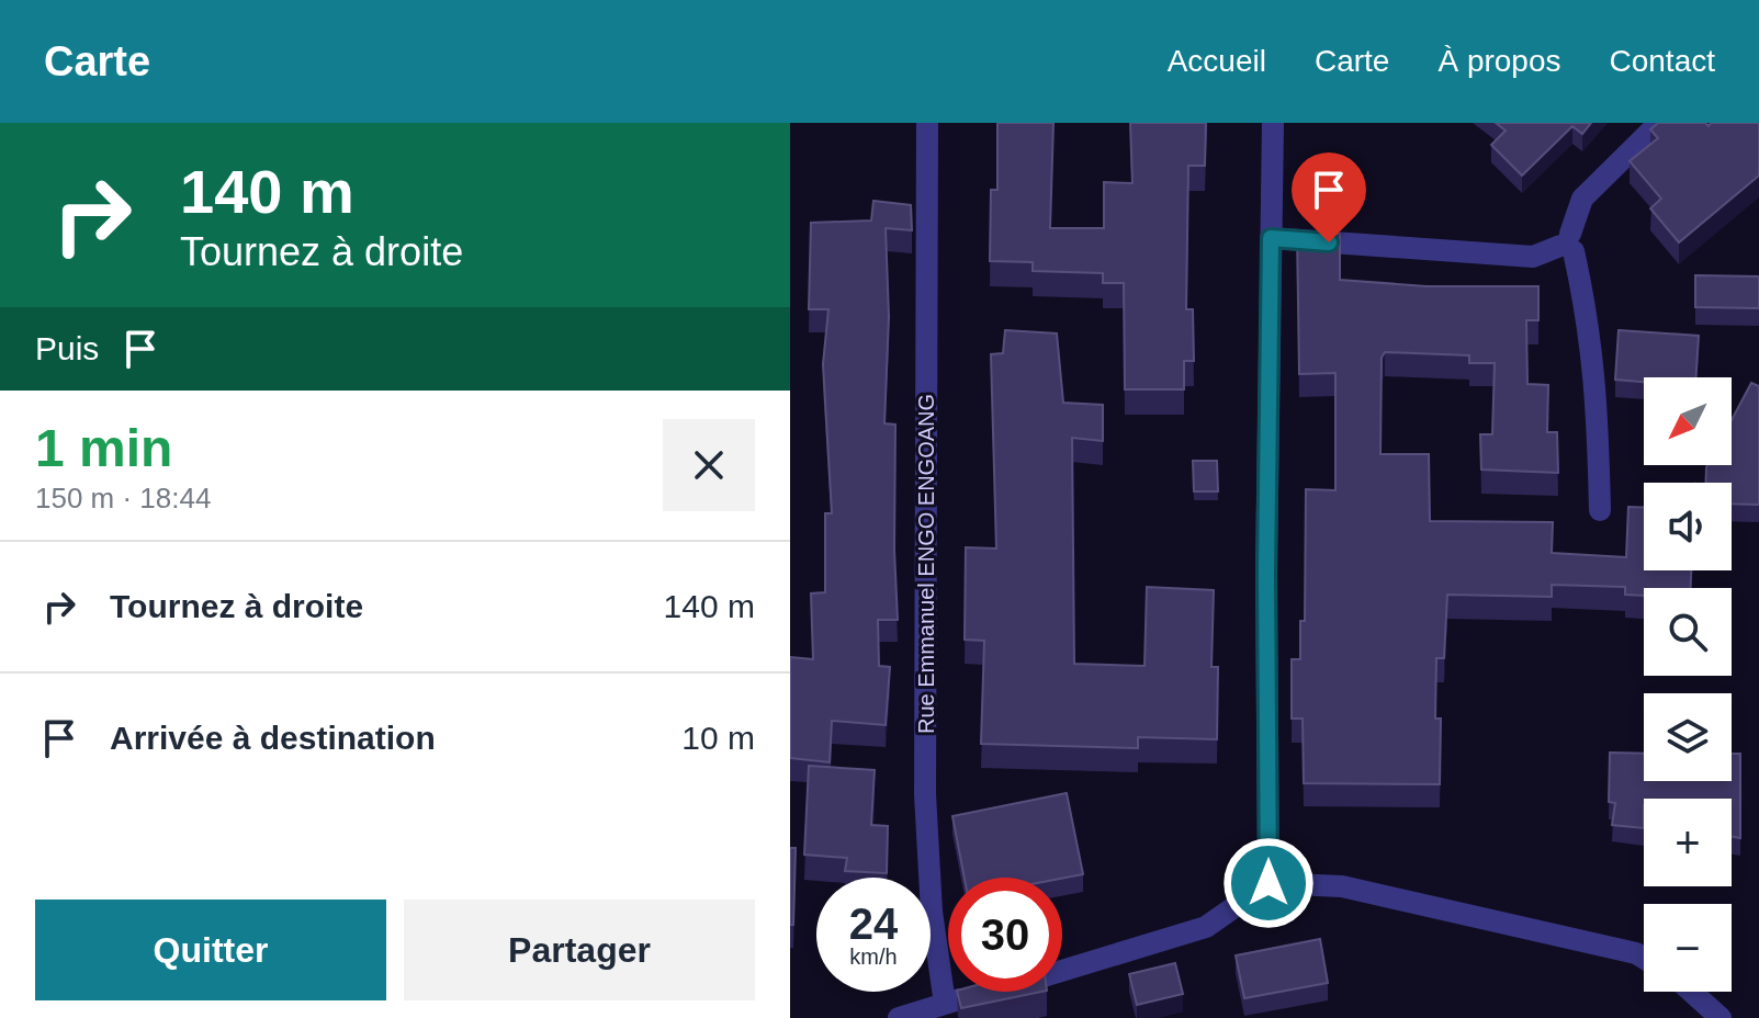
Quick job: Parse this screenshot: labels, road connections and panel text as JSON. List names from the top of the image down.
{
  "streets": {
    "street": ["Rue Emmanuel ENGO ENGOANG"]
  },
  "north": "bottom left",
  "page": {
    "header": "Carte",
    "nav": [
      "Accueil",
      "Carte",
      "À propos",
      "Contact"
    ],
    "turn": ["140 m", "Tournez à droite"],
    "then": "Puis",
    "map_buttons": ["+", "−"],
    "heading": ["1 min", "150 m · 18:44"],
    "list": [
      {
        "name": "Tournez à droite",
        "value": "140 m"
      },
      {
        "name": "Arrivée à destination",
        "value": "10 m"
      }
    ],
    "speed": "24 km/h",
    "limit": "30",
    "buttons": ["Quitter", "Partager"]
  }
}
